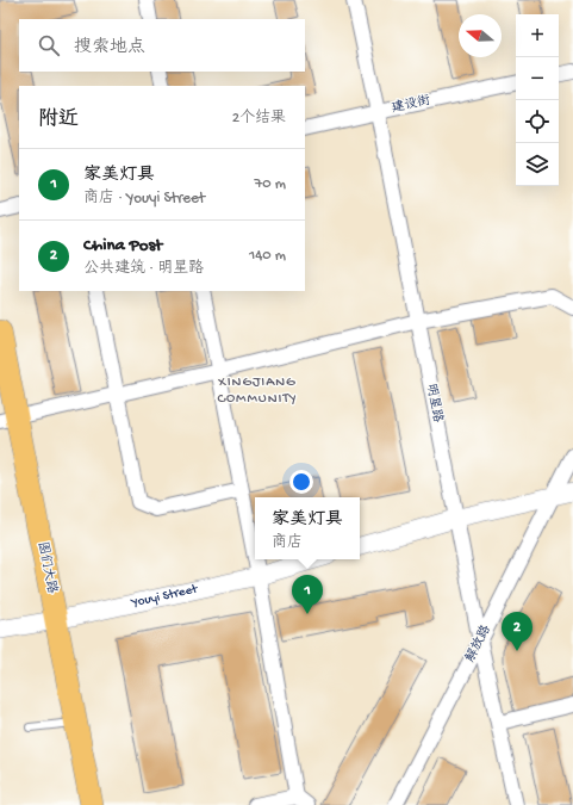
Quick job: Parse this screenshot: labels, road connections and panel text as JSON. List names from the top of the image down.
{
  "streets": {
    "main road": ["图们大路"],
    "street": [
      "建设街",
      "明星路",
      "Youyi Street",
      "解放路"
    ]
  },
  "crossings": [
    ["建设街", "明星路"],
    ["明星路", "解放路"],
    ["图们大路", "Youyi Street"]
  ],
  "districts": ["XINGJIANG COMMUNITY"],
  "north": "left",
  "page": {
    "map_buttons": ["+", "−"],
    "search": "搜索地点",
    "heading": ["附近", "2个结果"],
    "list": [
      {
        "mark": "1",
        "name": "家美灯具",
        "note": "商店 · Youyi Street",
        "value": "70 m"
      },
      {
        "mark": "2",
        "name": "China Post",
        "note": "公共建筑 · 明星路",
        "value": "140 m"
      }
    ],
    "popup": ["家美灯具", "商店"],
    "pins": ["1", "2"]
  }
}
